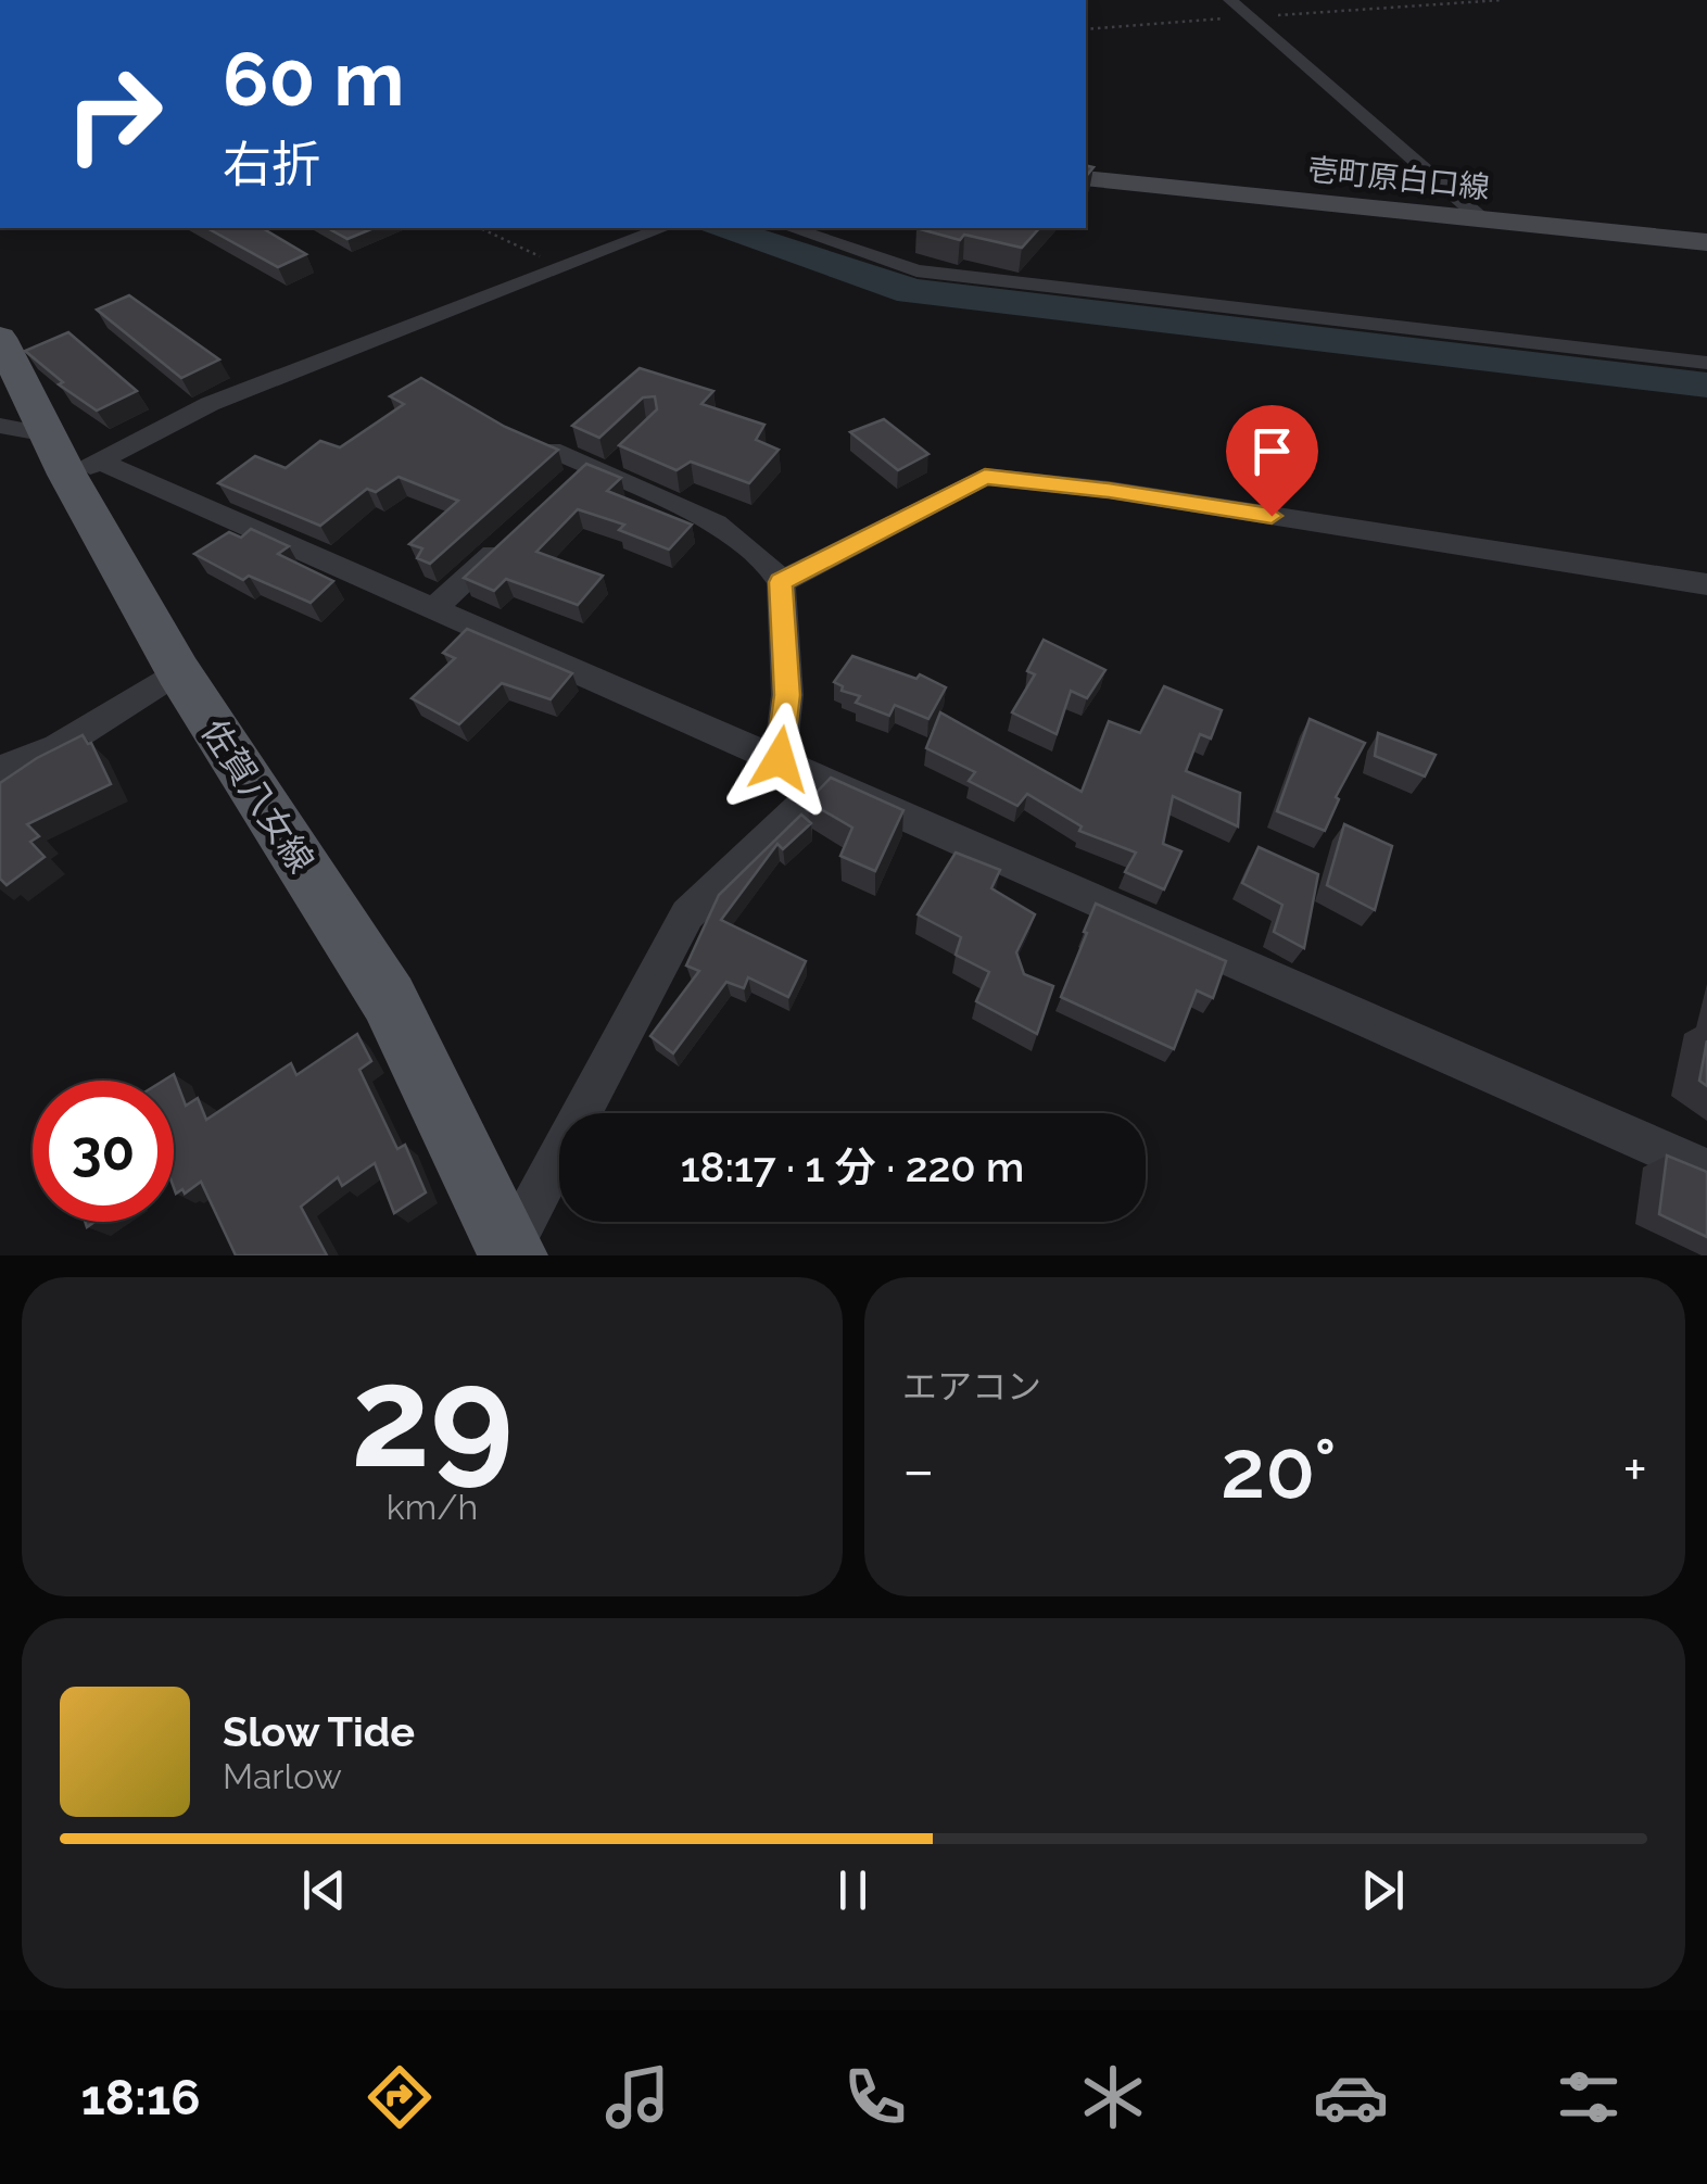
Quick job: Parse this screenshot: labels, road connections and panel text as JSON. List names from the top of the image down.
{
  "streets": {
    "main road": ["壱町原白口線", "佐賀八女線"]
  },
  "page": {
    "turn": ["60 m", "右折"],
    "limit": "30",
    "trip": "18:17 · 1 分 · 220 m",
    "tile": [
      ["29", "km/h"],
      "エアコン"
    ],
    "heat": ["−", "20°", "+"],
    "song": ["Slow Tide", "Marlow"],
    "tabs": "18:16"
  }
}
